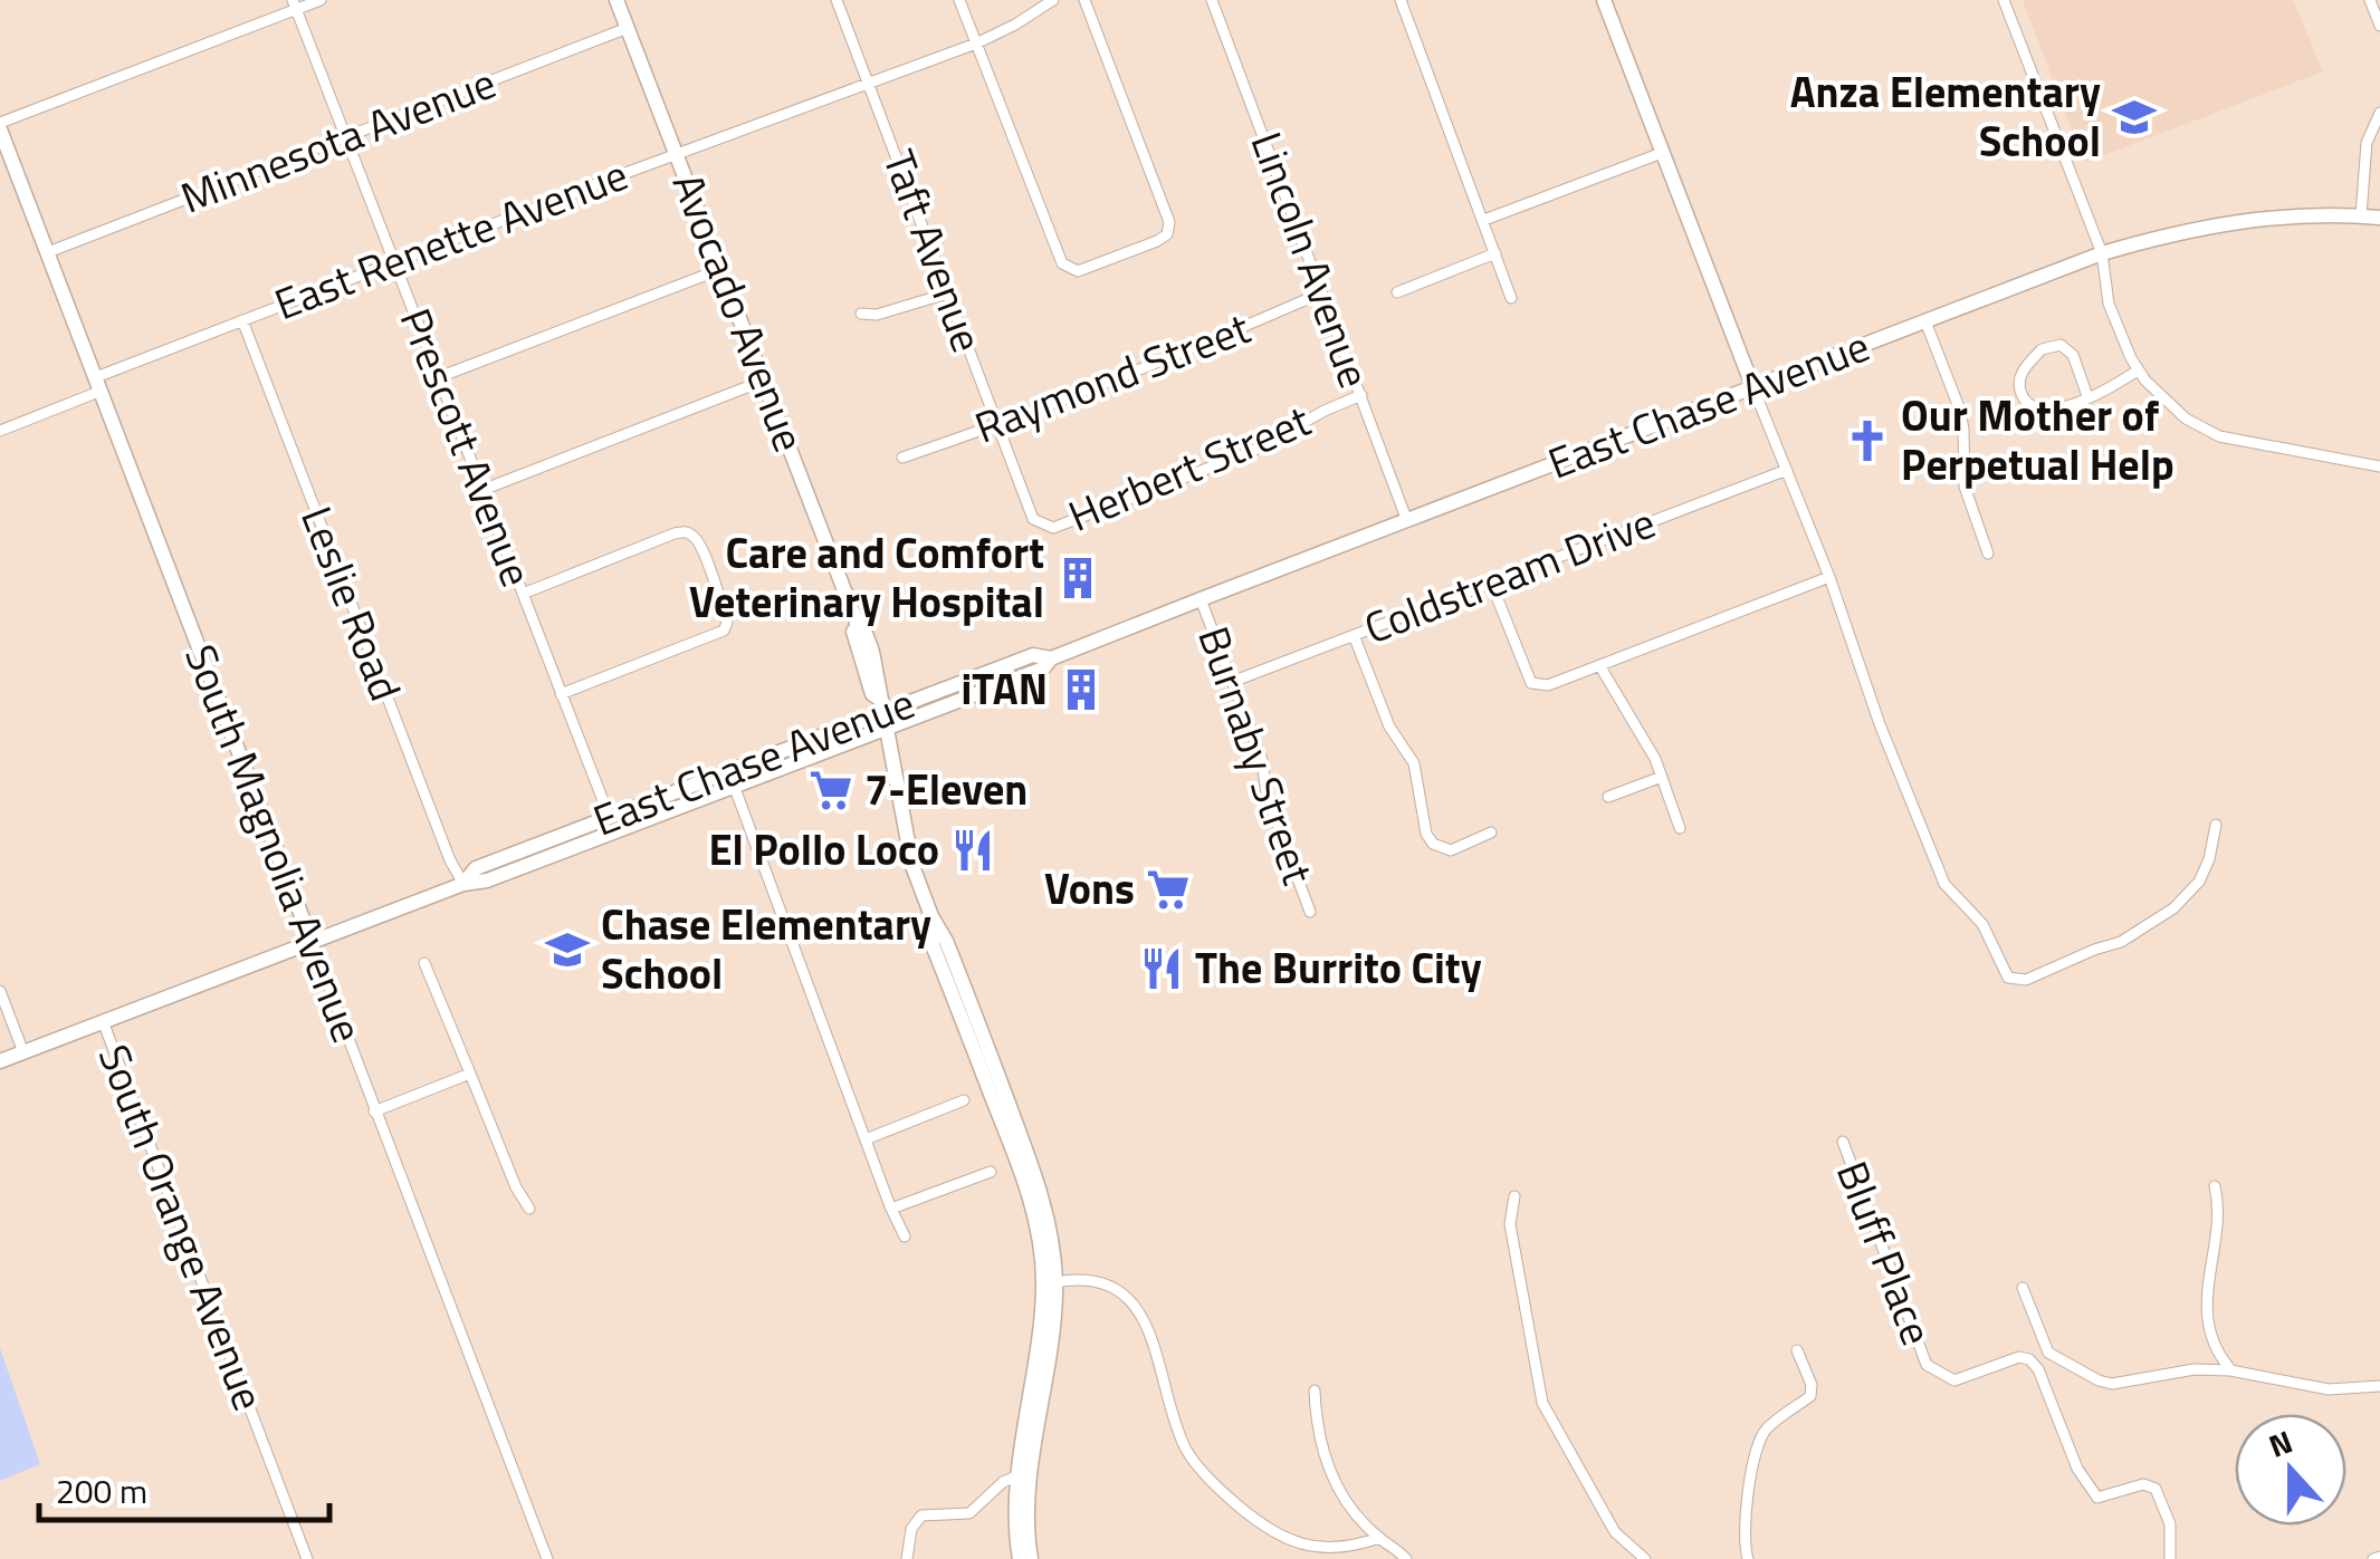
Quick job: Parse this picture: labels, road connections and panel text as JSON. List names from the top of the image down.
{
  "streets": {
    "main road": ["Avocado Avenue", "East Chase Avenue", "South Magnolia Avenue"],
    "street": [
      "Minnesota Avenue",
      "East Renette Avenue",
      "Taft Avenue",
      "Lincoln Avenue",
      "Raymond Street",
      "Prescott Avenue",
      "Herbert Street",
      "Coldstream Drive",
      "Leslie Road",
      "Burnaby Street",
      "South Orange Avenue",
      "Bluff Place"
    ]
  },
  "crossings": [
    ["Minnesota Avenue", "Avocado Avenue"],
    ["Minnesota Avenue", "Prescott Avenue"],
    ["Minnesota Avenue", "South Magnolia Avenue"],
    ["East Renette Avenue", "Taft Avenue"],
    ["East Renette Avenue", "Avocado Avenue"],
    ["East Renette Avenue", "Prescott Avenue"],
    ["East Renette Avenue", "Leslie Road"],
    ["East Renette Avenue", "South Magnolia Avenue"],
    ["Taft Avenue", "Raymond Street"],
    ["Taft Avenue", "Herbert Street"],
    ["Lincoln Avenue", "Raymond Street"],
    ["Lincoln Avenue", "East Chase Avenue"],
    ["Lincoln Avenue", "Herbert Street"],
    ["Avocado Avenue", "East Chase Avenue"],
    ["East Chase Avenue", "Prescott Avenue"],
    ["East Chase Avenue", "Leslie Road"],
    ["East Chase Avenue", "Burnaby Street"],
    ["East Chase Avenue", "South Magnolia Avenue"],
    ["East Chase Avenue", "South Orange Avenue"],
    ["Coldstream Drive", "Burnaby Street"]
  ],
  "places": {
    "school or university": ["Anza Elementary School", "Chase Elementary School"],
    "church": ["Our Mother of Perpetual Help"],
    "building": ["Care and Comfort Veterinary Hospital", "iTAN"],
    "supermarket": ["7-Eleven", "Vons"],
    "restaurant": ["El Pollo Loco", "The Burrito City"]
  },
  "scale_bar": "200 m",
  "north": "top"
}
